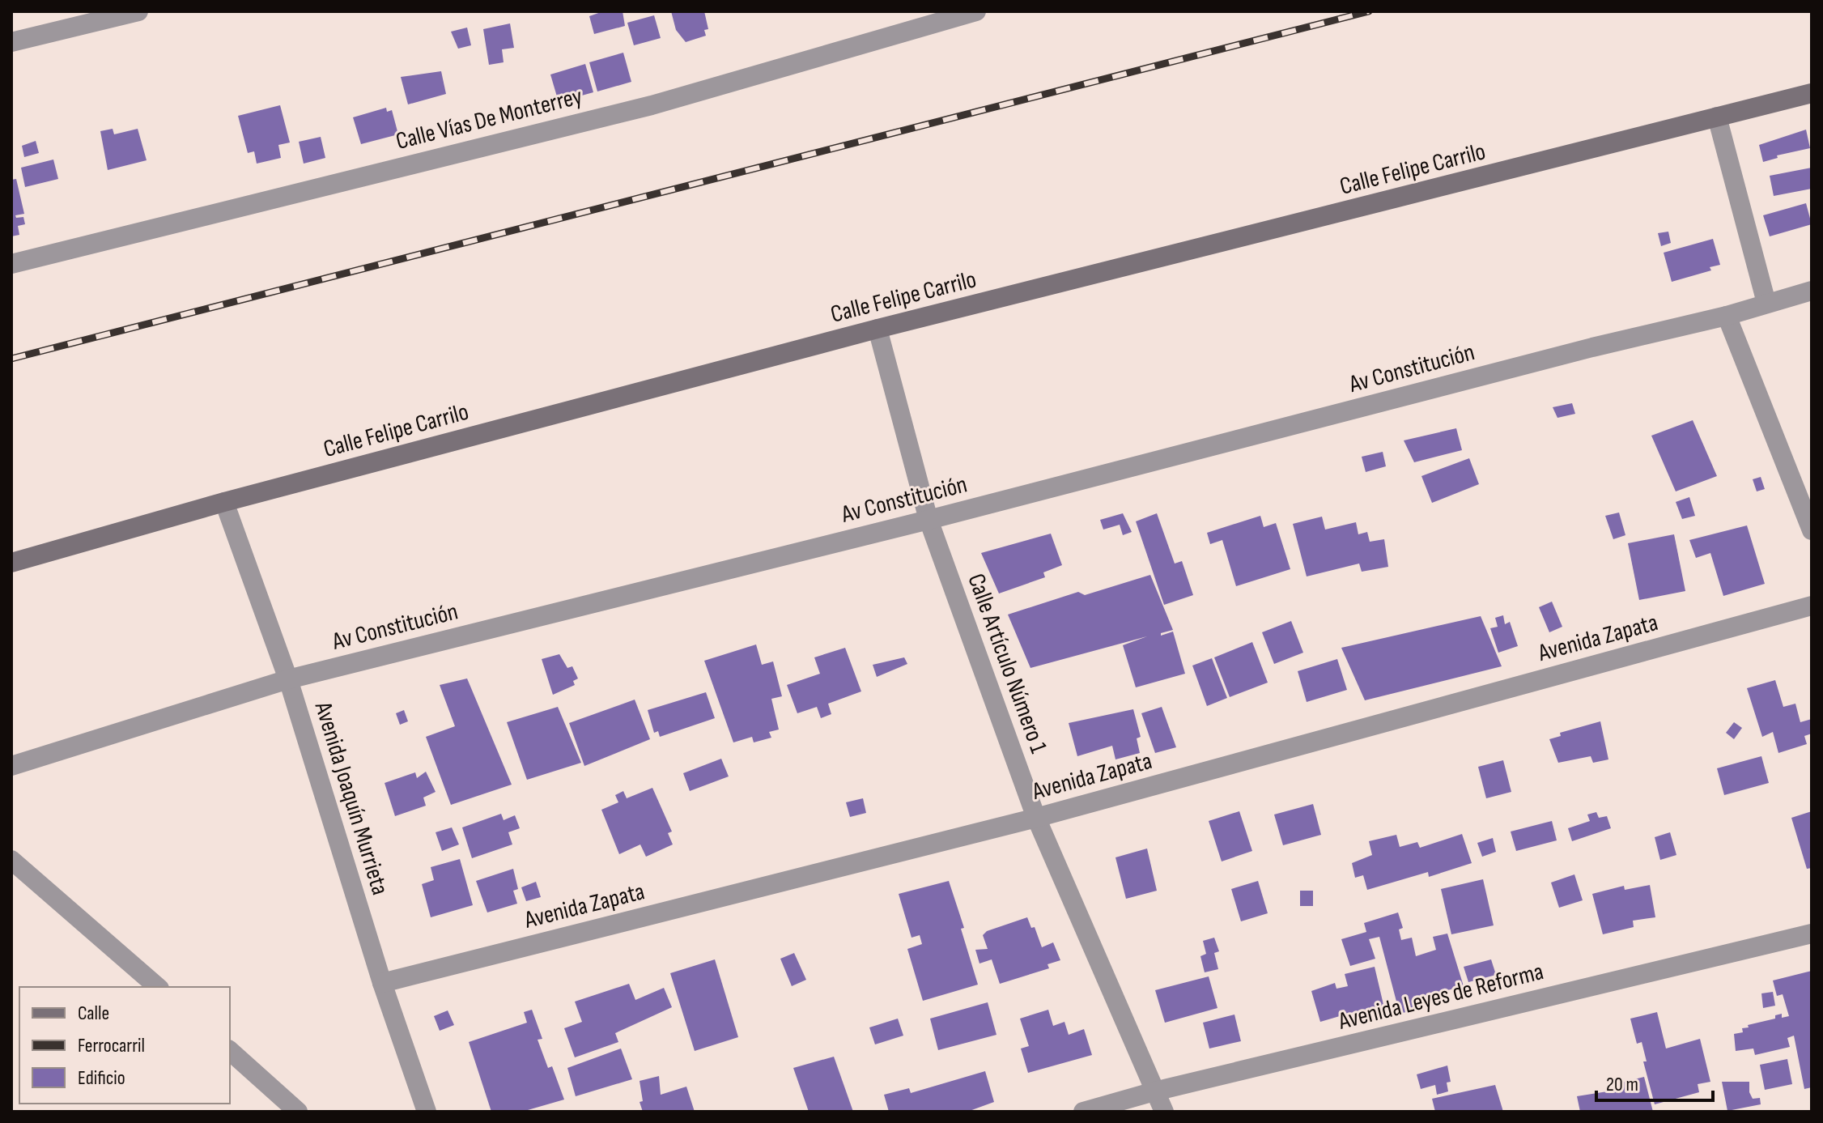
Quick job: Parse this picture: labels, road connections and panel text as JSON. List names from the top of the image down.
{
  "streets": {
    "street": [
      "Calle Vías De Monterrey",
      "Calle Felipe Carrilo",
      "Av Constitución",
      "Avenida Zapata",
      "Calle Artículo Número 1",
      "Avenida Joaquín Murrieta",
      "Avenida Leyes de Reforma"
    ]
  },
  "crossings": [
    ["Calle Felipe Carrilo", "Calle Artículo Número 1"],
    ["Calle Felipe Carrilo", "Avenida Joaquín Murrieta"],
    ["Av Constitución", "Calle Artículo Número 1"],
    ["Av Constitución", "Avenida Joaquín Murrieta"],
    ["Avenida Zapata", "Calle Artículo Número 1"],
    ["Avenida Zapata", "Avenida Joaquín Murrieta"],
    ["Calle Artículo Número 1", "Avenida Leyes de Reforma"]
  ],
  "legend": ["Calle", "Ferrocarril", "Edificio"],
  "scale_bar": "20 m"
}
